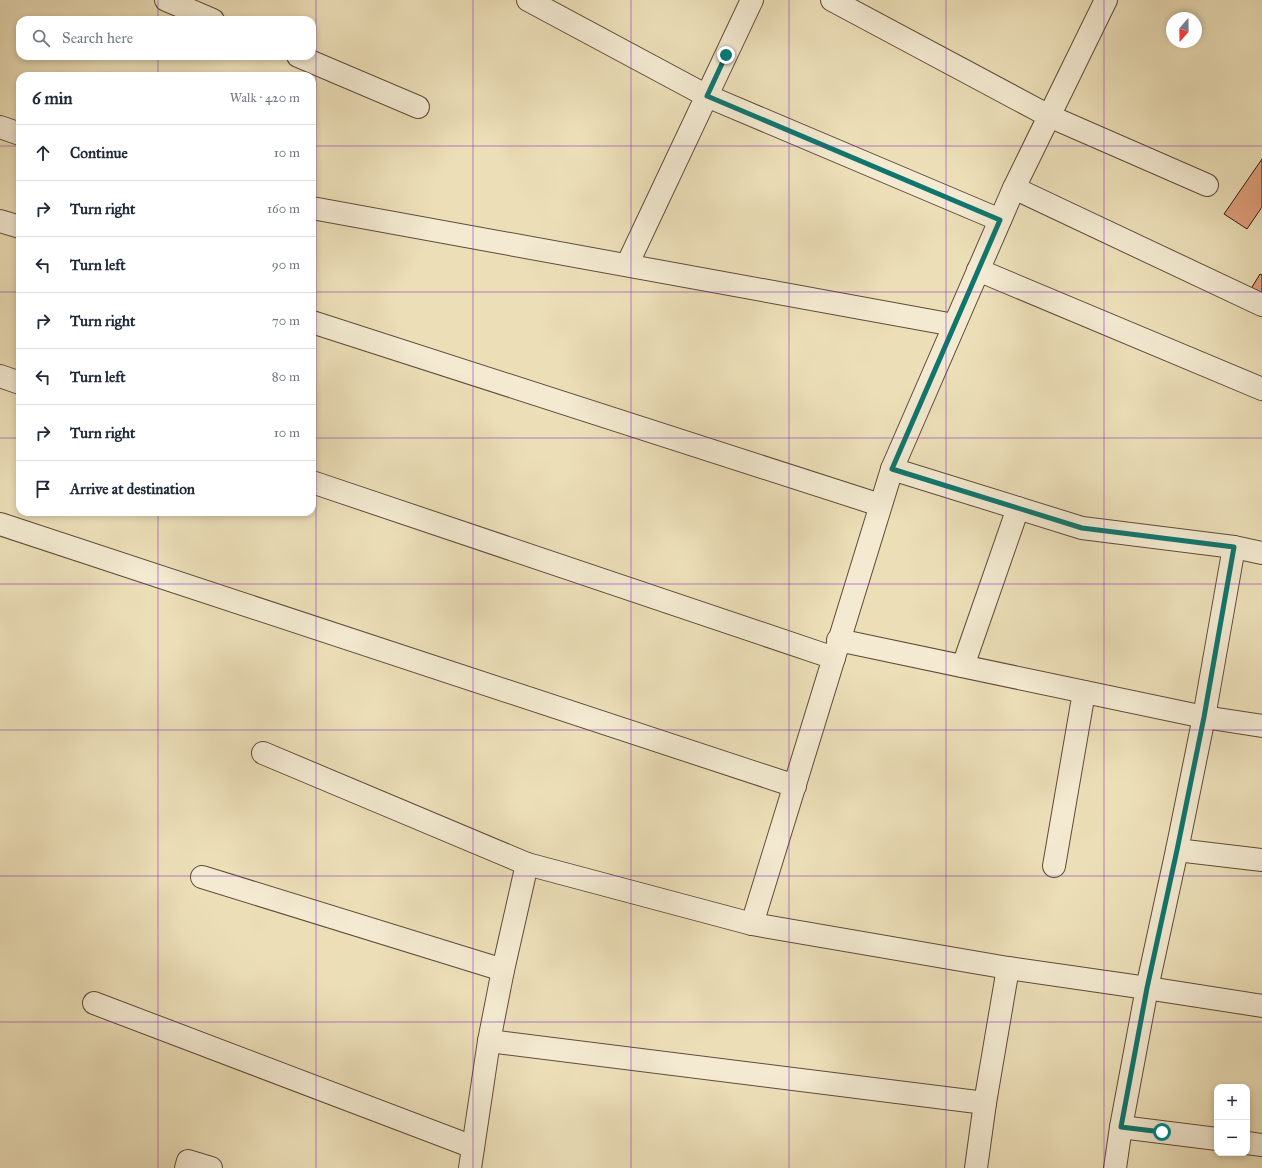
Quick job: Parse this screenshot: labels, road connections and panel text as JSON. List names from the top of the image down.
{
  "north": "bottom",
  "page": {
    "search": "Search here",
    "heading": ["6 min", "Walk · 420 m"],
    "list": [
      ["Continue", "10 m"],
      ["Turn right", "160 m"],
      ["Turn left", "90 m"],
      ["Turn right", "70 m"],
      ["Turn left", "80 m"],
      ["Turn right", "10 m"],
      "Arrive at destination"
    ],
    "map_buttons": ["+", "−"]
  }
}
